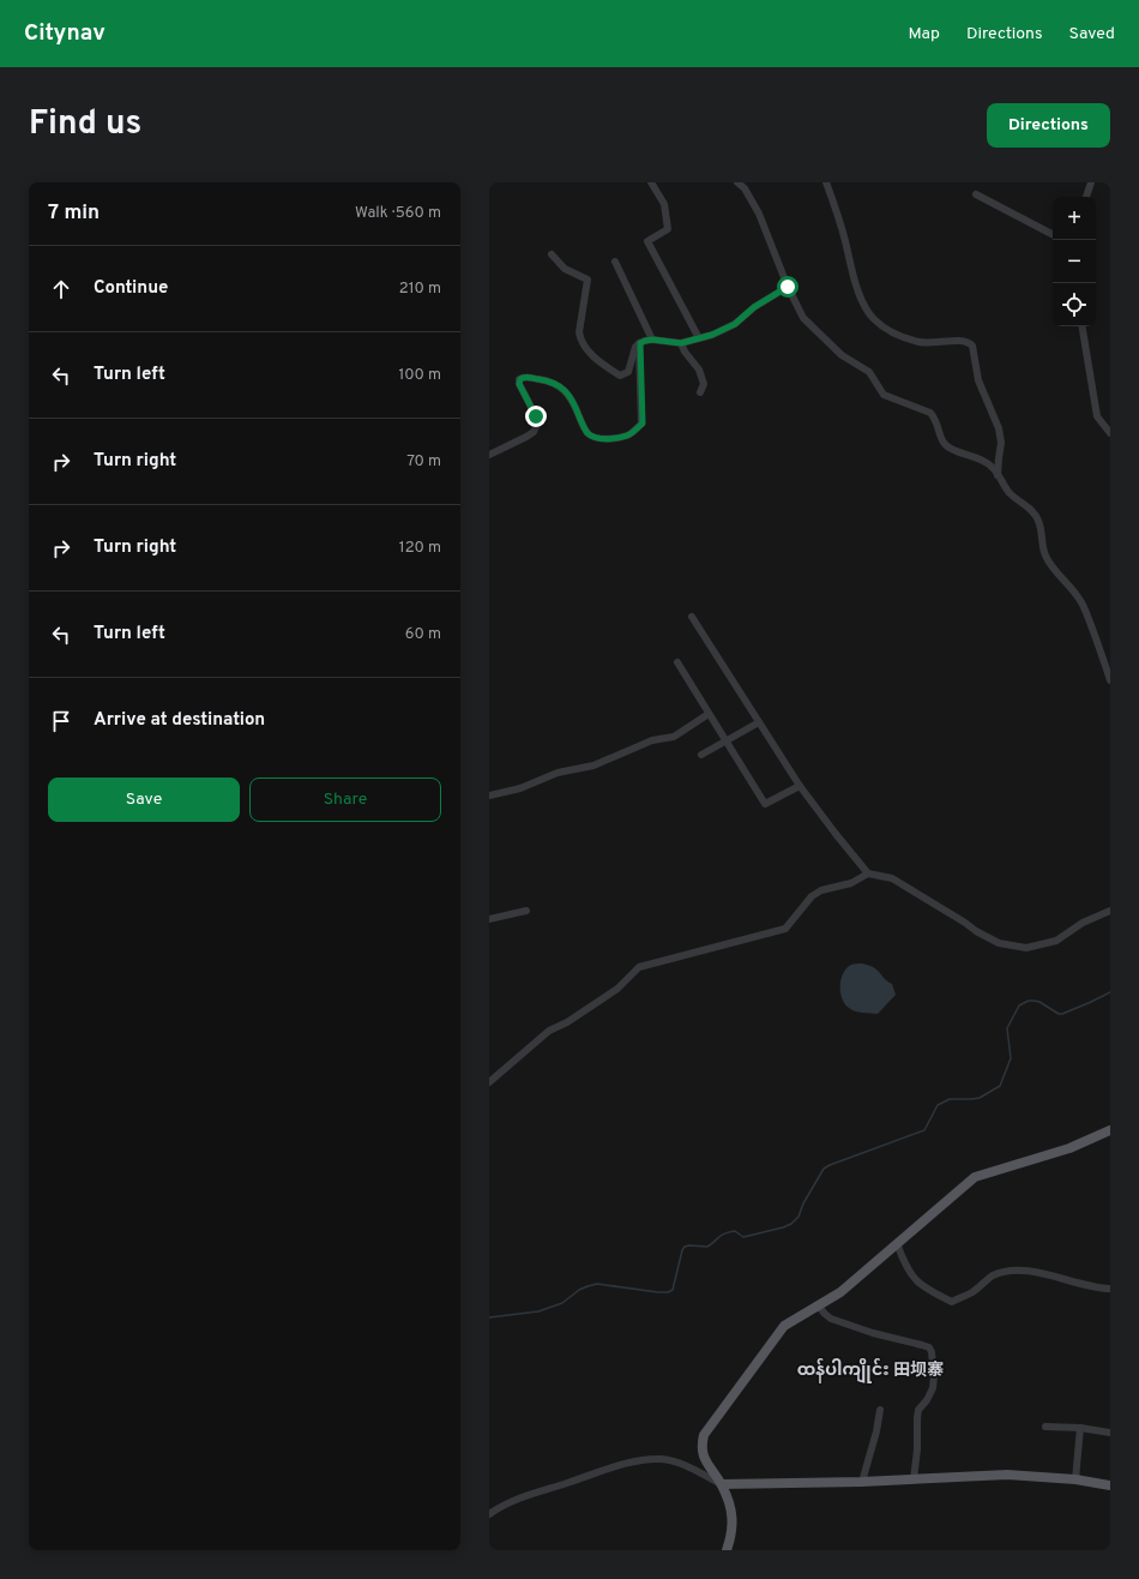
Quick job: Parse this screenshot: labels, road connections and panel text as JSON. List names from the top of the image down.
{
  "districts": ["ထန်ပါကျိုင်း 田坝寨"],
  "page": {
    "header": "Citynav",
    "nav": ["Map", "Directions", "Saved"],
    "title": "Find us",
    "buttons": [
      "Directions",
      ["Save", "Share"]
    ],
    "heading": ["7 min", "Walk · 560 m"],
    "map_buttons": ["+", "−"],
    "list": [
      ["Continue", "210 m"],
      ["Turn left", "100 m"],
      ["Turn right", "70 m"],
      ["Turn right", "120 m"],
      ["Turn left", "60 m"],
      "Arrive at destination"
    ]
  }
}
